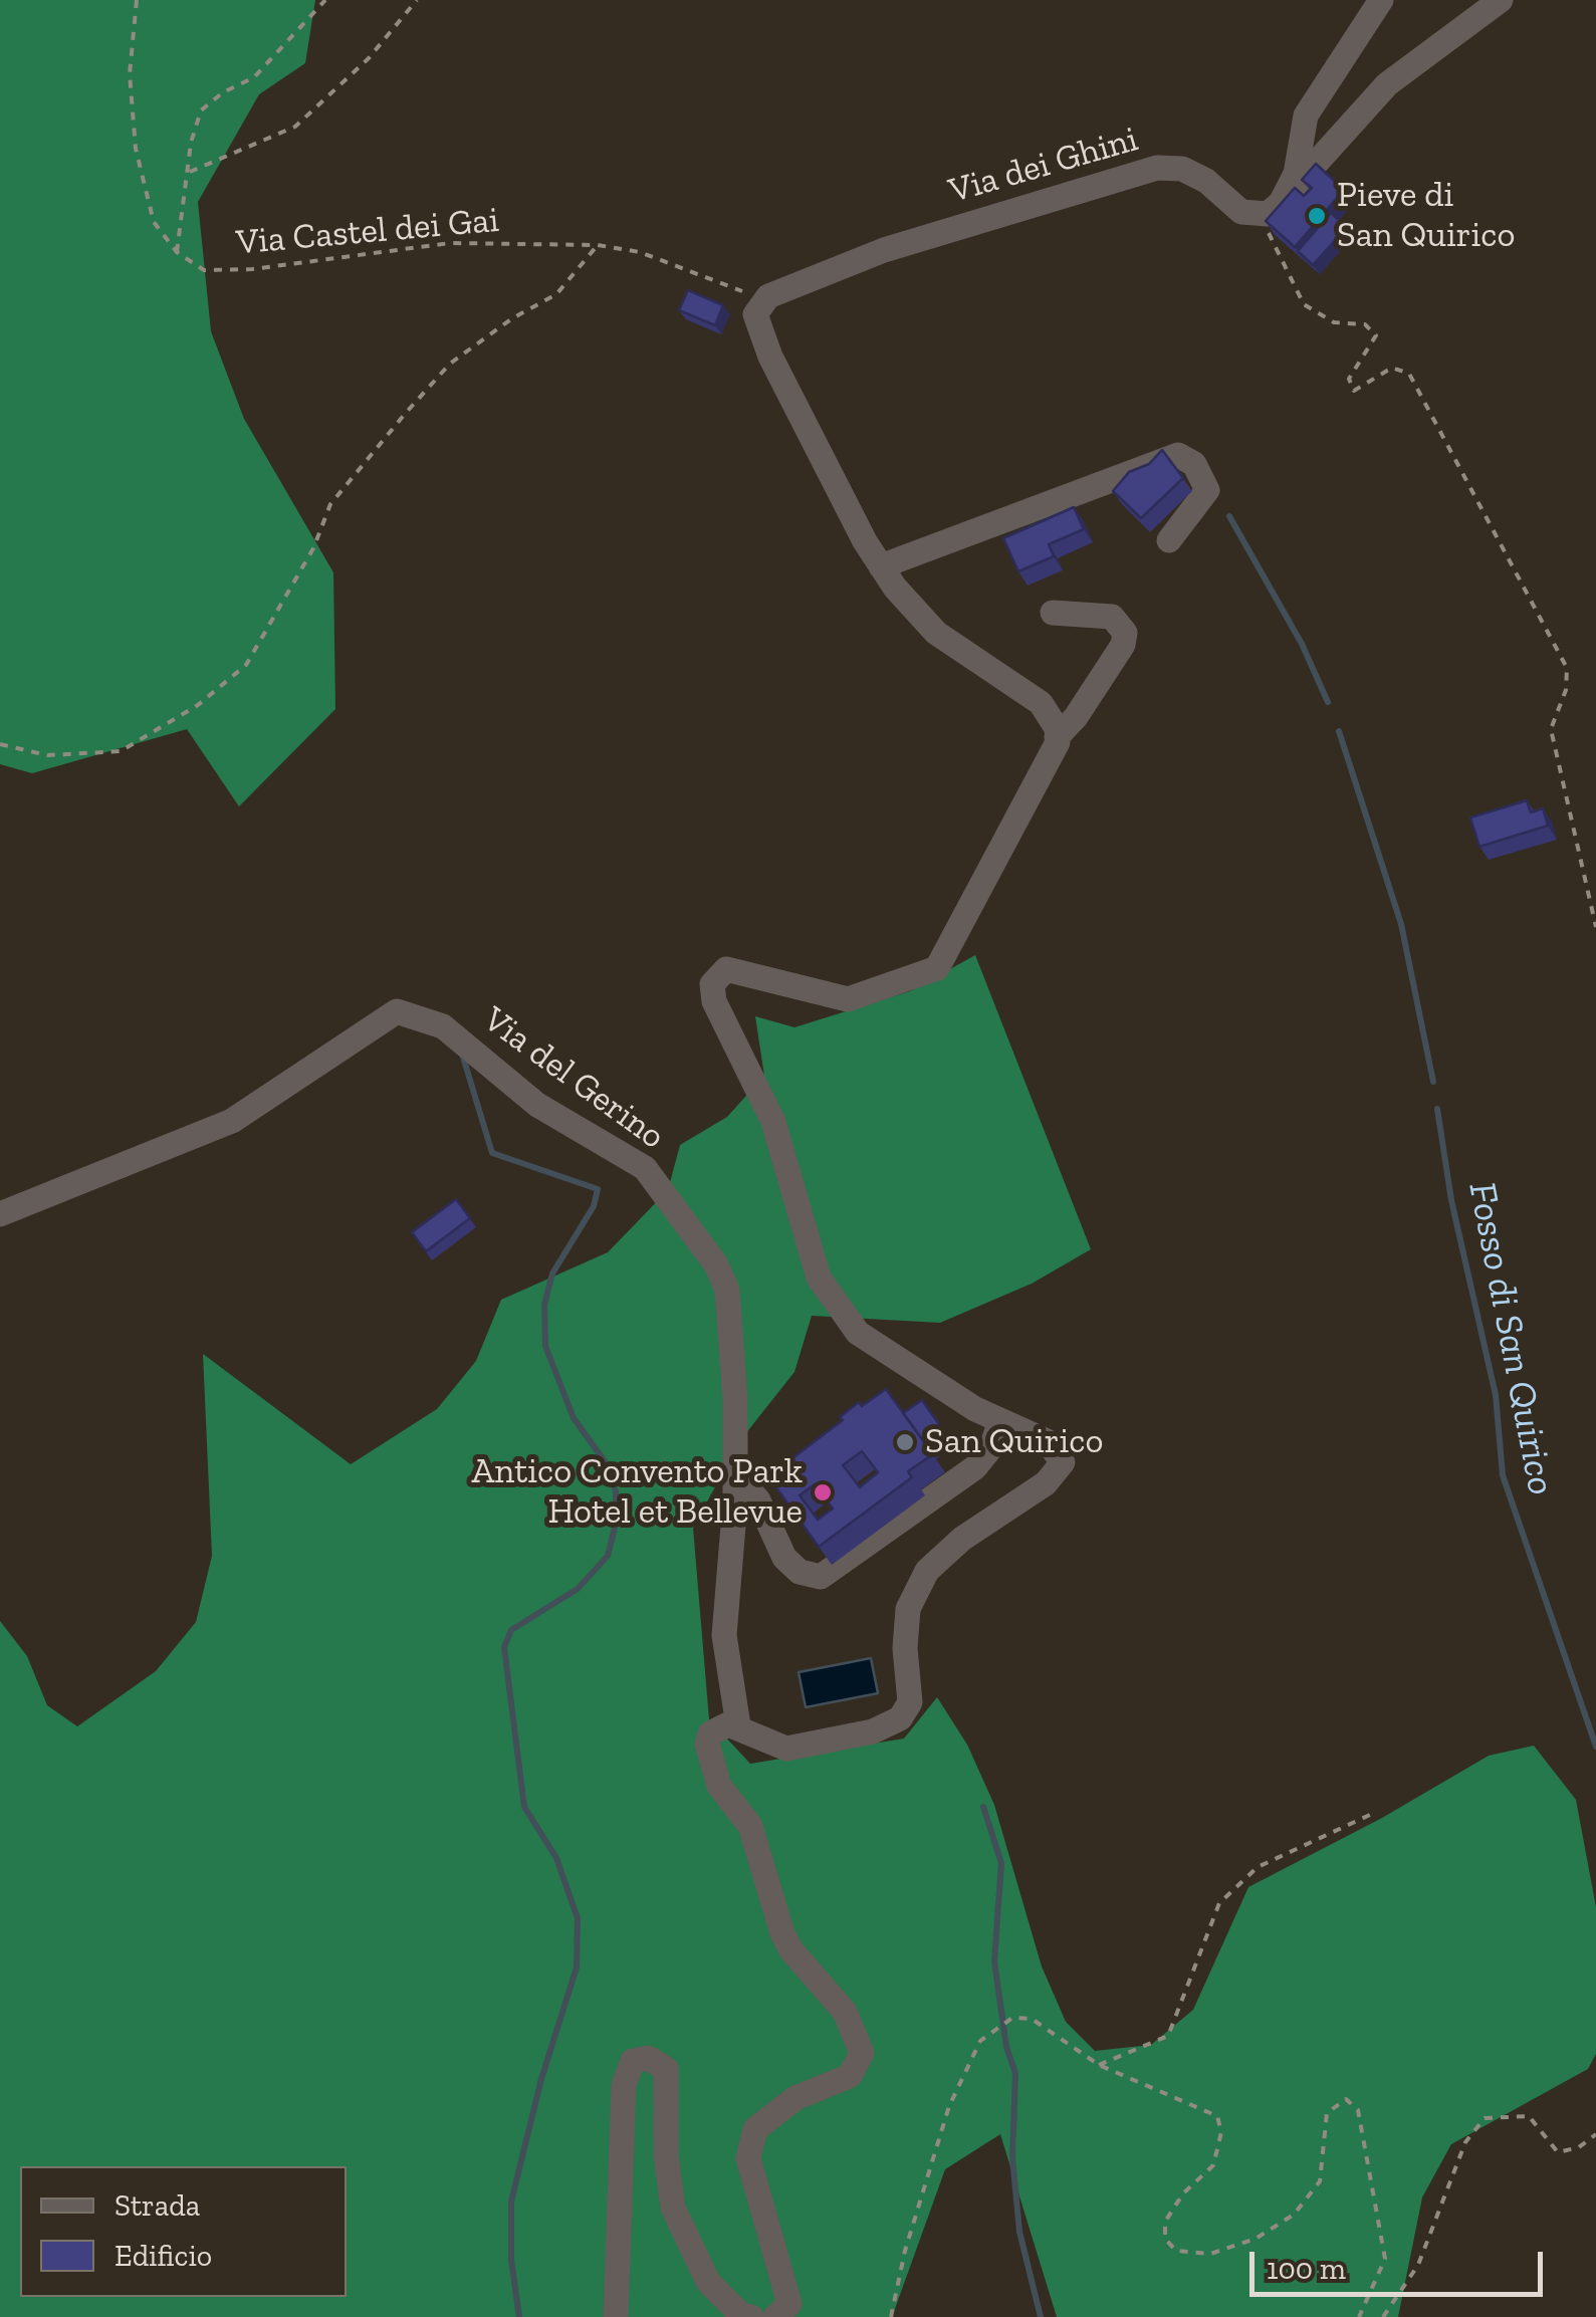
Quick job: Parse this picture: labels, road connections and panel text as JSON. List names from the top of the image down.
{
  "streets": {
    "street": ["Via dei Ghini", "Via del Gerino"],
    "path": ["Via Castel dei Gai"]
  },
  "crossings": [
    ["Via dei Ghini", "Via Castel dei Gai"]
  ],
  "water": ["Fosso di San Quirico"],
  "places": ["Pieve di San Quirico", "San Quirico", "Antico Convento Park Hotel et Bellevue"],
  "legend": ["Strada", "Edificio"],
  "scale_bar": "100 m"
}
